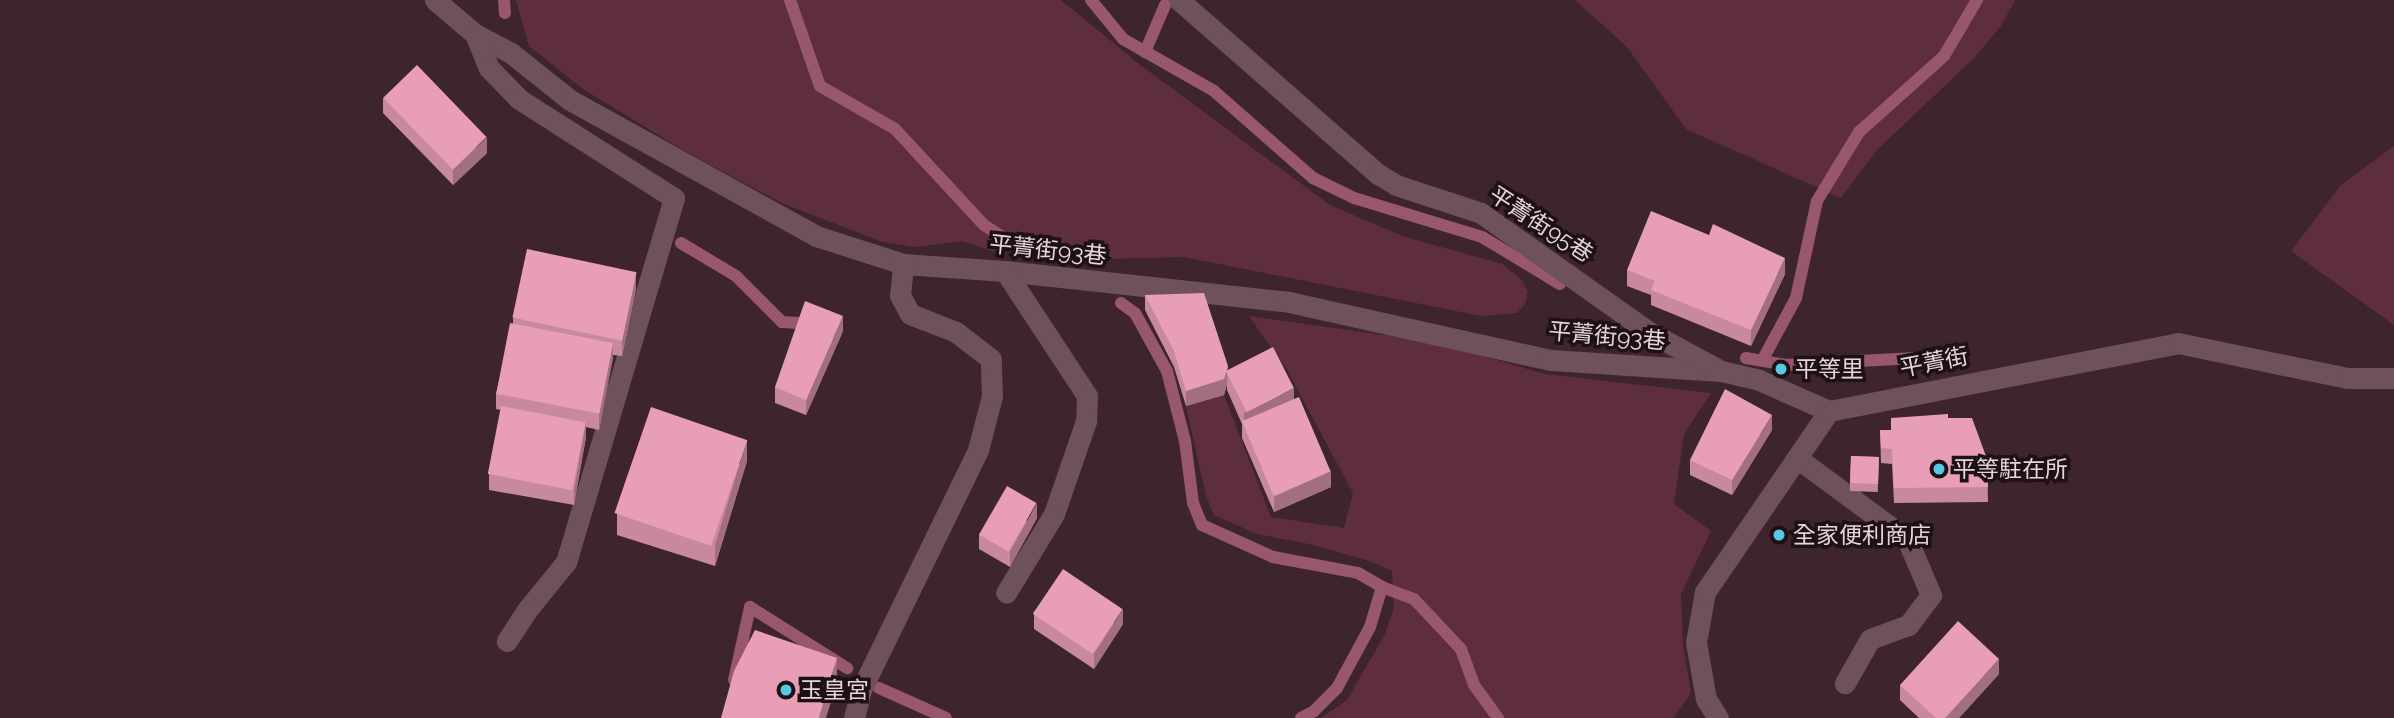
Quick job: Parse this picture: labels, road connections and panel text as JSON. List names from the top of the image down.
{
  "streets": {
    "street": ["平菁街95巷", "平菁街93巷", "平菁街"]
  },
  "crossings": [
    ["平菁街95巷", "平菁街93巷"],
    ["平菁街95巷", "平菁街"]
  ],
  "places": [
    "平等里",
    "平等駐在所",
    "全家便利商店",
    "玉皇宮"
  ]
}
